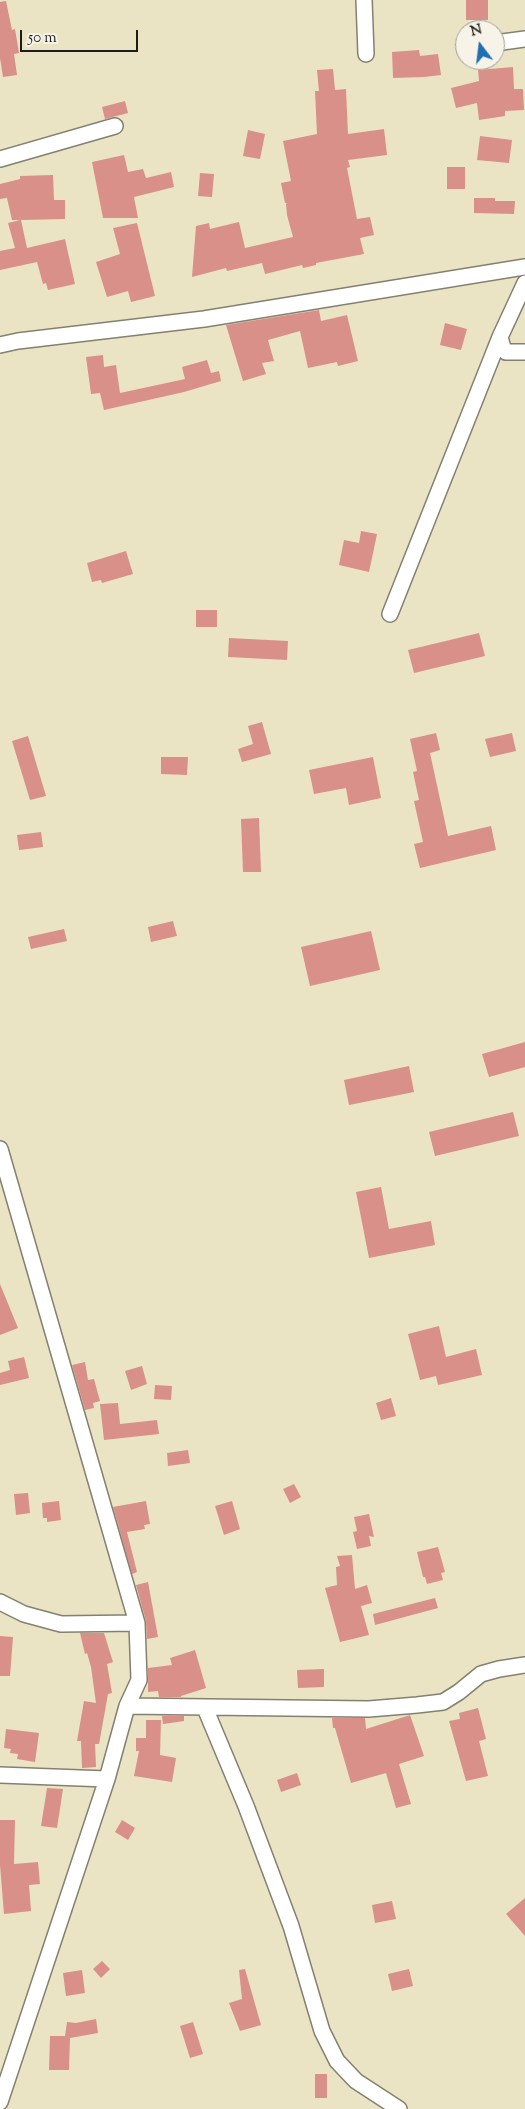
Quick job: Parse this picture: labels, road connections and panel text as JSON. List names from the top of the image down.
{
  "scale_bar": "50 m",
  "north": "top"
}
